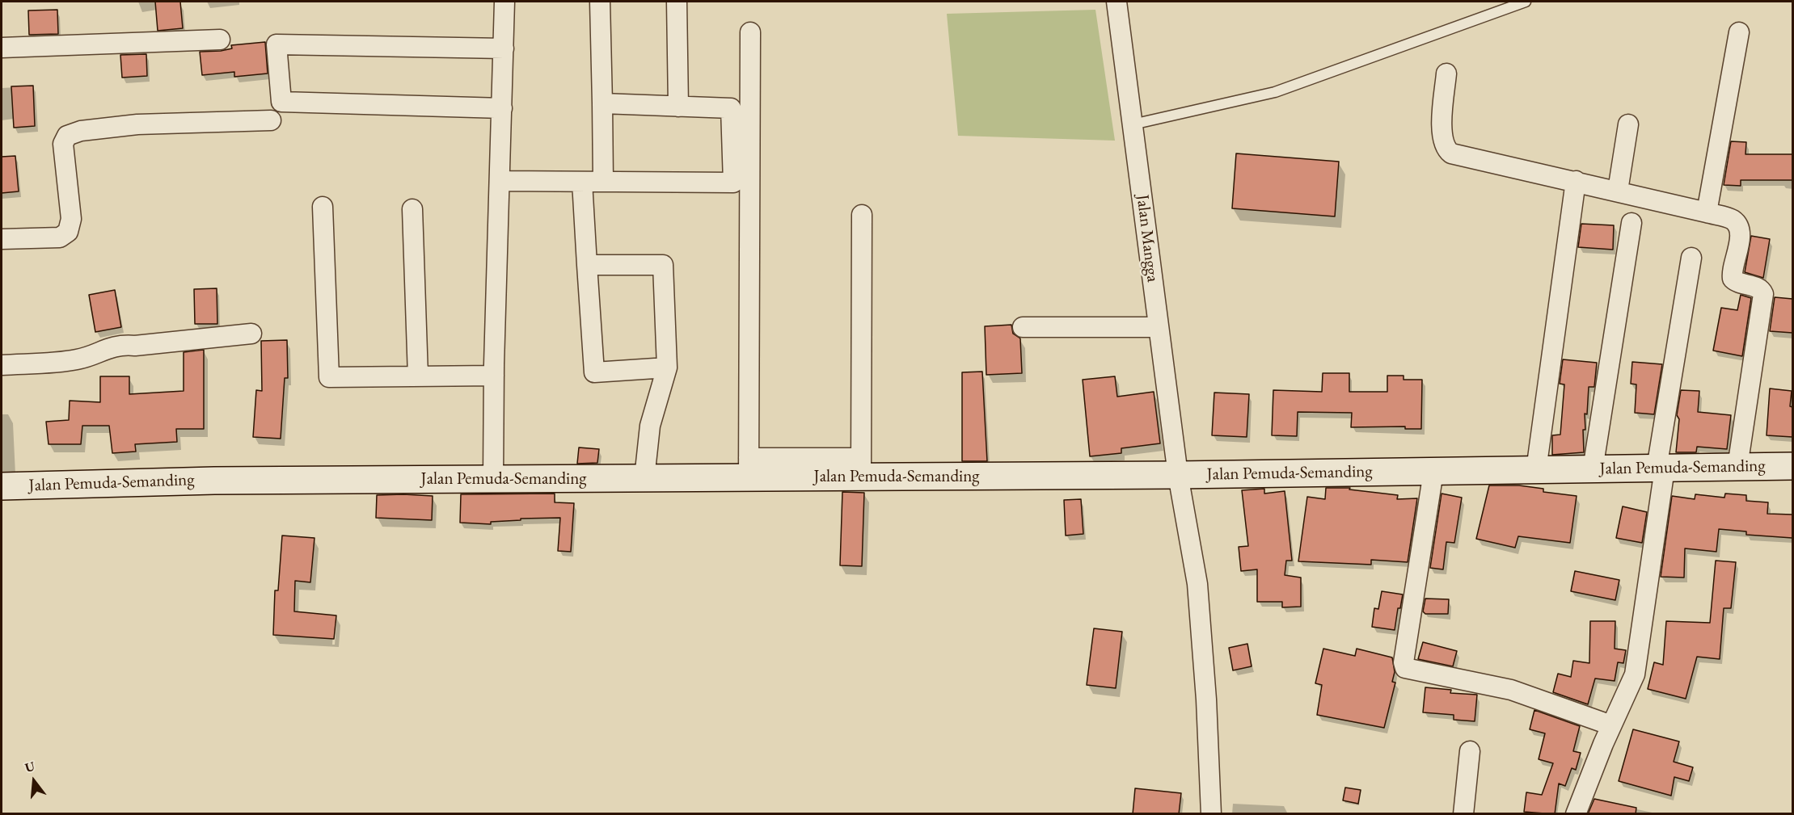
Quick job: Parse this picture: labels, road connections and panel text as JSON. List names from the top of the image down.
{
  "streets": {
    "main road": ["Jalan Pemuda-Semanding"],
    "street": ["Jalan Mangga"]
  },
  "crossings": [
    ["Jalan Mangga", "Jalan Pemuda-Semanding"]
  ],
  "north": "top"
}
